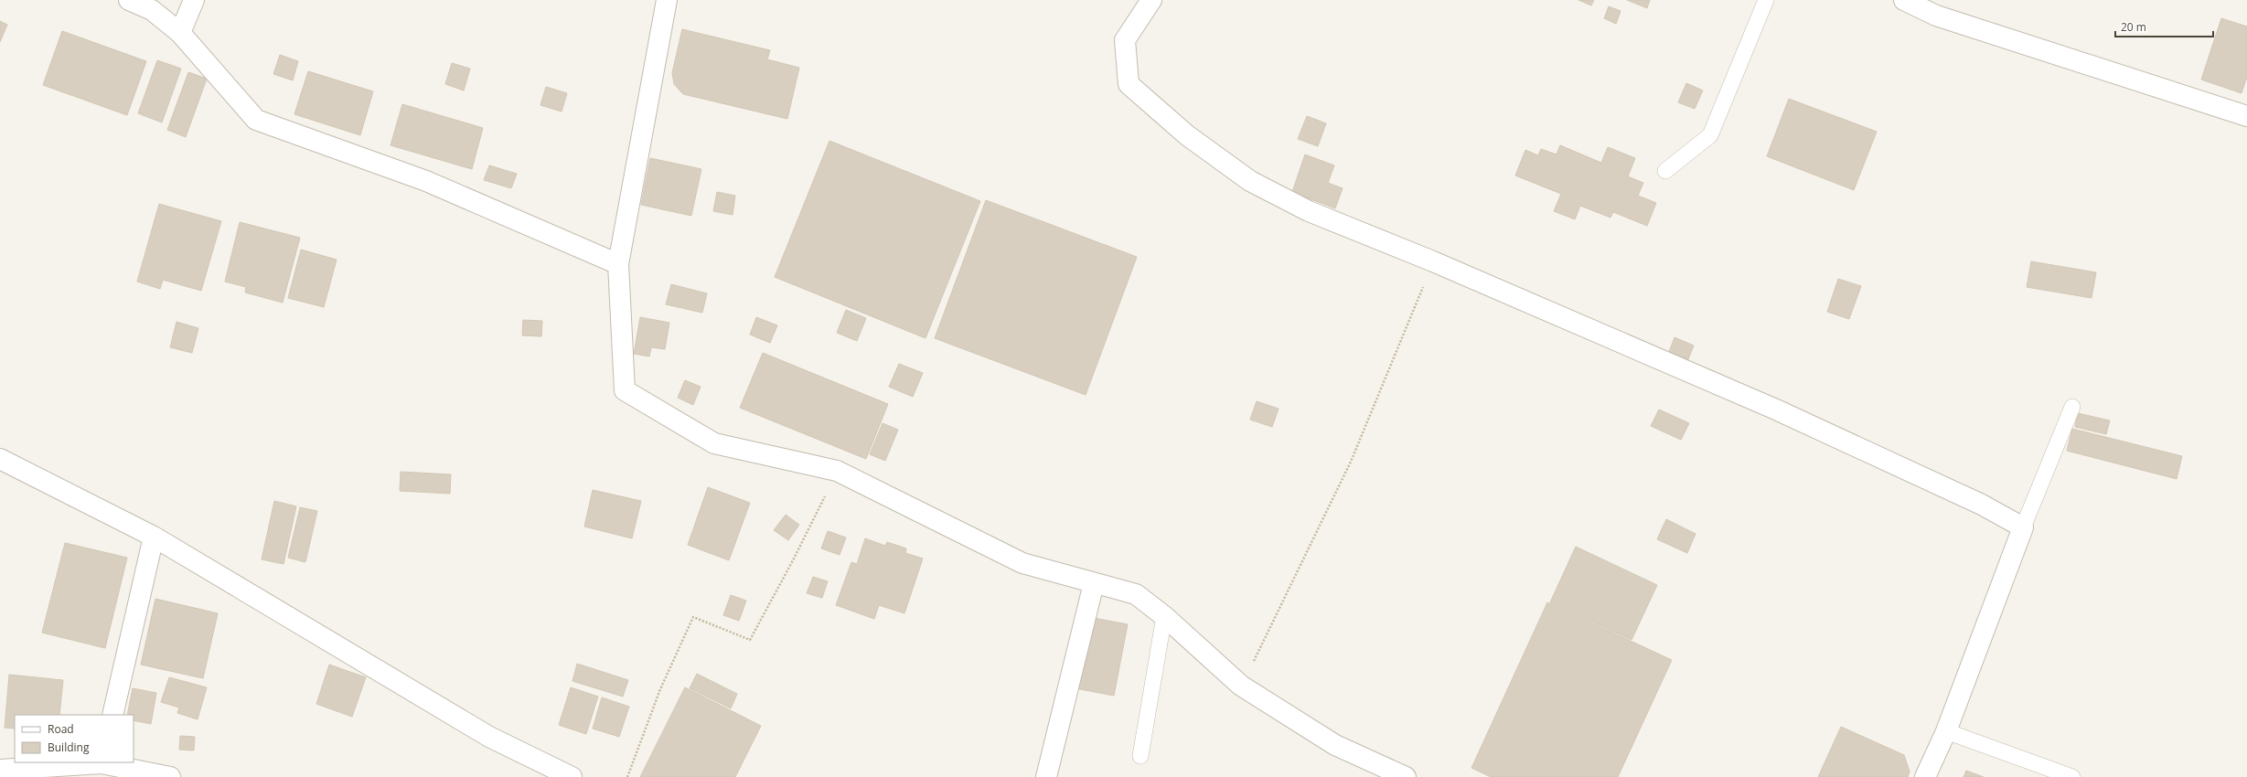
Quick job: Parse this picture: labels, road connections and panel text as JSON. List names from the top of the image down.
{
  "legend": ["Road", "Building"],
  "scale_bar": "20 m"
}
